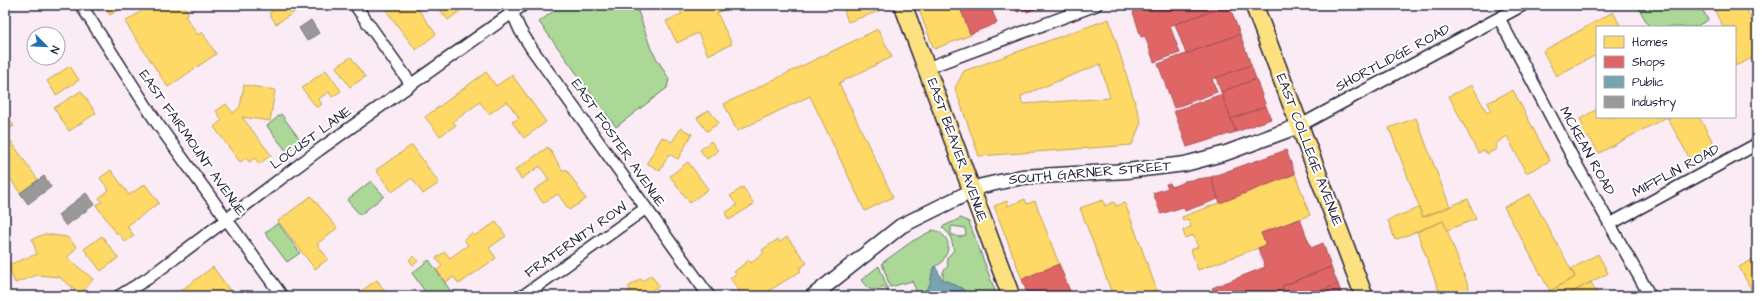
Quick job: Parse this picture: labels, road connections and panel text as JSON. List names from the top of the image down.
{
  "streets": {
    "main road": ["EAST BEAVER AVENUE", "EAST COLLEGE AVENUE"],
    "street": [
      "SHORTLIDGE ROAD",
      "LOCUST LANE",
      "EAST FAIRMOUNT AVENUE",
      "EAST FOSTER AVENUE",
      "MCKEAN ROAD",
      "MIFFLIN ROAD",
      "SOUTH GARNER STREET",
      "FRATERNITY ROW"
    ]
  },
  "crossings": [
    ["SHORTLIDGE ROAD", "EAST COLLEGE AVENUE"],
    ["SHORTLIDGE ROAD", "MCKEAN ROAD"],
    ["SHORTLIDGE ROAD", "SOUTH GARNER STREET"],
    ["LOCUST LANE", "EAST FAIRMOUNT AVENUE"],
    ["LOCUST LANE", "EAST FOSTER AVENUE"],
    ["EAST FOSTER AVENUE", "FRATERNITY ROW"],
    ["EAST BEAVER AVENUE", "SOUTH GARNER STREET"],
    ["EAST COLLEGE AVENUE", "SOUTH GARNER STREET"],
    ["MCKEAN ROAD", "MIFFLIN ROAD"]
  ],
  "legend": [
    "Homes",
    "Shops",
    "Public",
    "Industry"
  ],
  "north": "bottom right"
}
